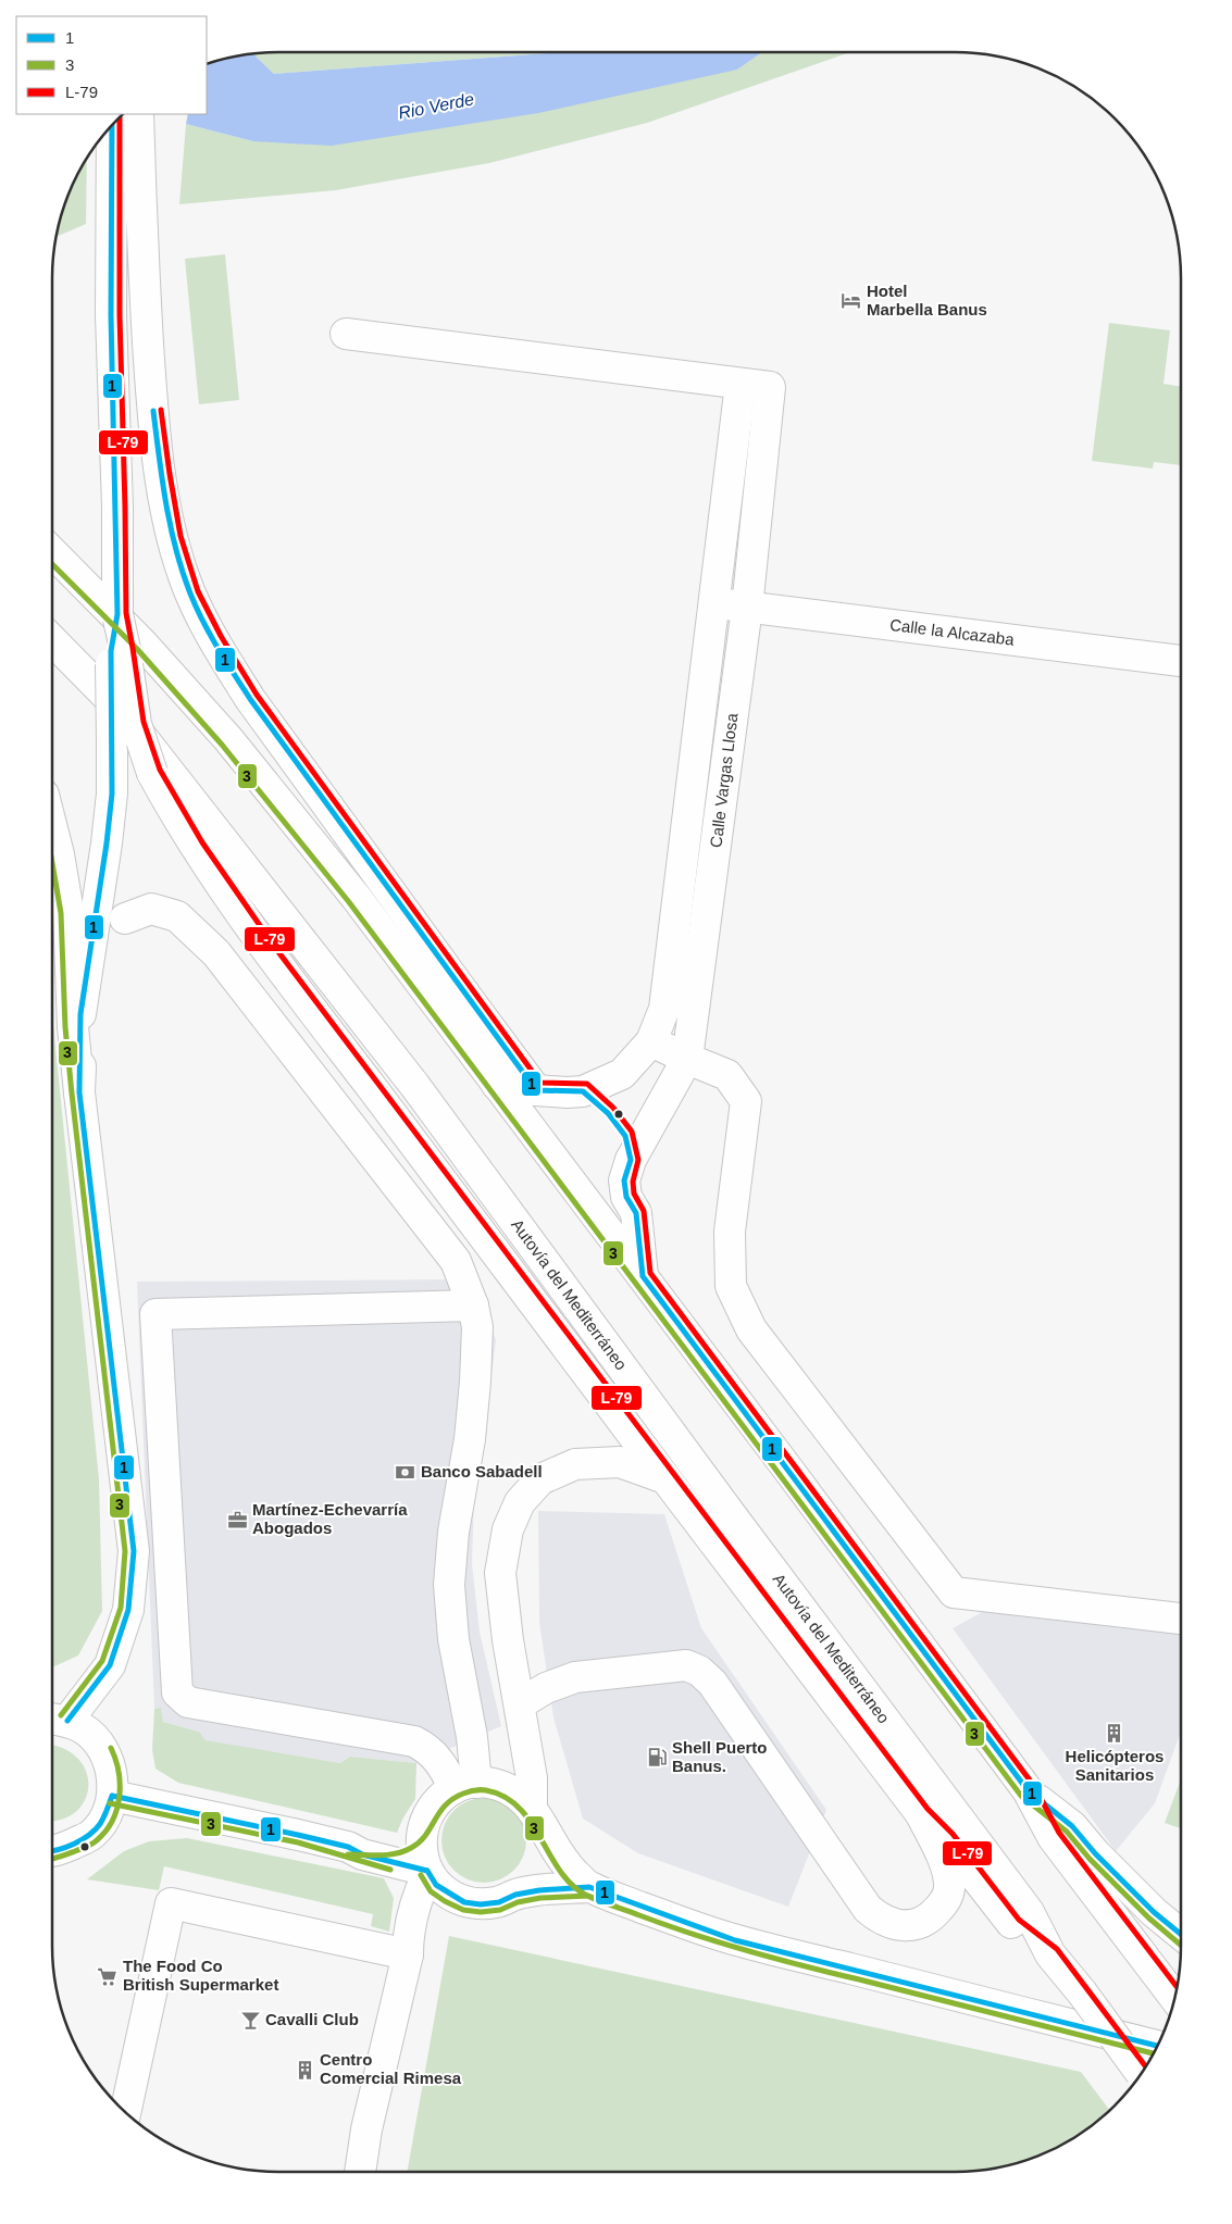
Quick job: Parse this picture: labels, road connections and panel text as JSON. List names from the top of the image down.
{
  "streets": {
    "main road": ["Calle la Alcazaba", "Calle Vargas Llosa", "Autovía del Mediterráneo"]
  },
  "crossings": [
    ["Calle la Alcazaba", "Calle Vargas Llosa"]
  ],
  "water": ["Rio Verde"],
  "places": {
    "hotel": ["Hotel Marbella Banus"],
    "bank": ["Banco Sabadell"],
    "office": ["Martínez-Echevarría Abogados"],
    "building": ["Helicópteros Sanitarios", "Centro Comercial Rimesa"],
    "fuel station": ["Shell Puerto Banus."],
    "supermarket": ["The Food Co British Supermarket"],
    "bar": ["Cavalli Club"]
  },
  "lines": ["transit line L-79", "transit line 1", "transit line 3"],
  "legend": ["1", "3", "L-79"]
}
